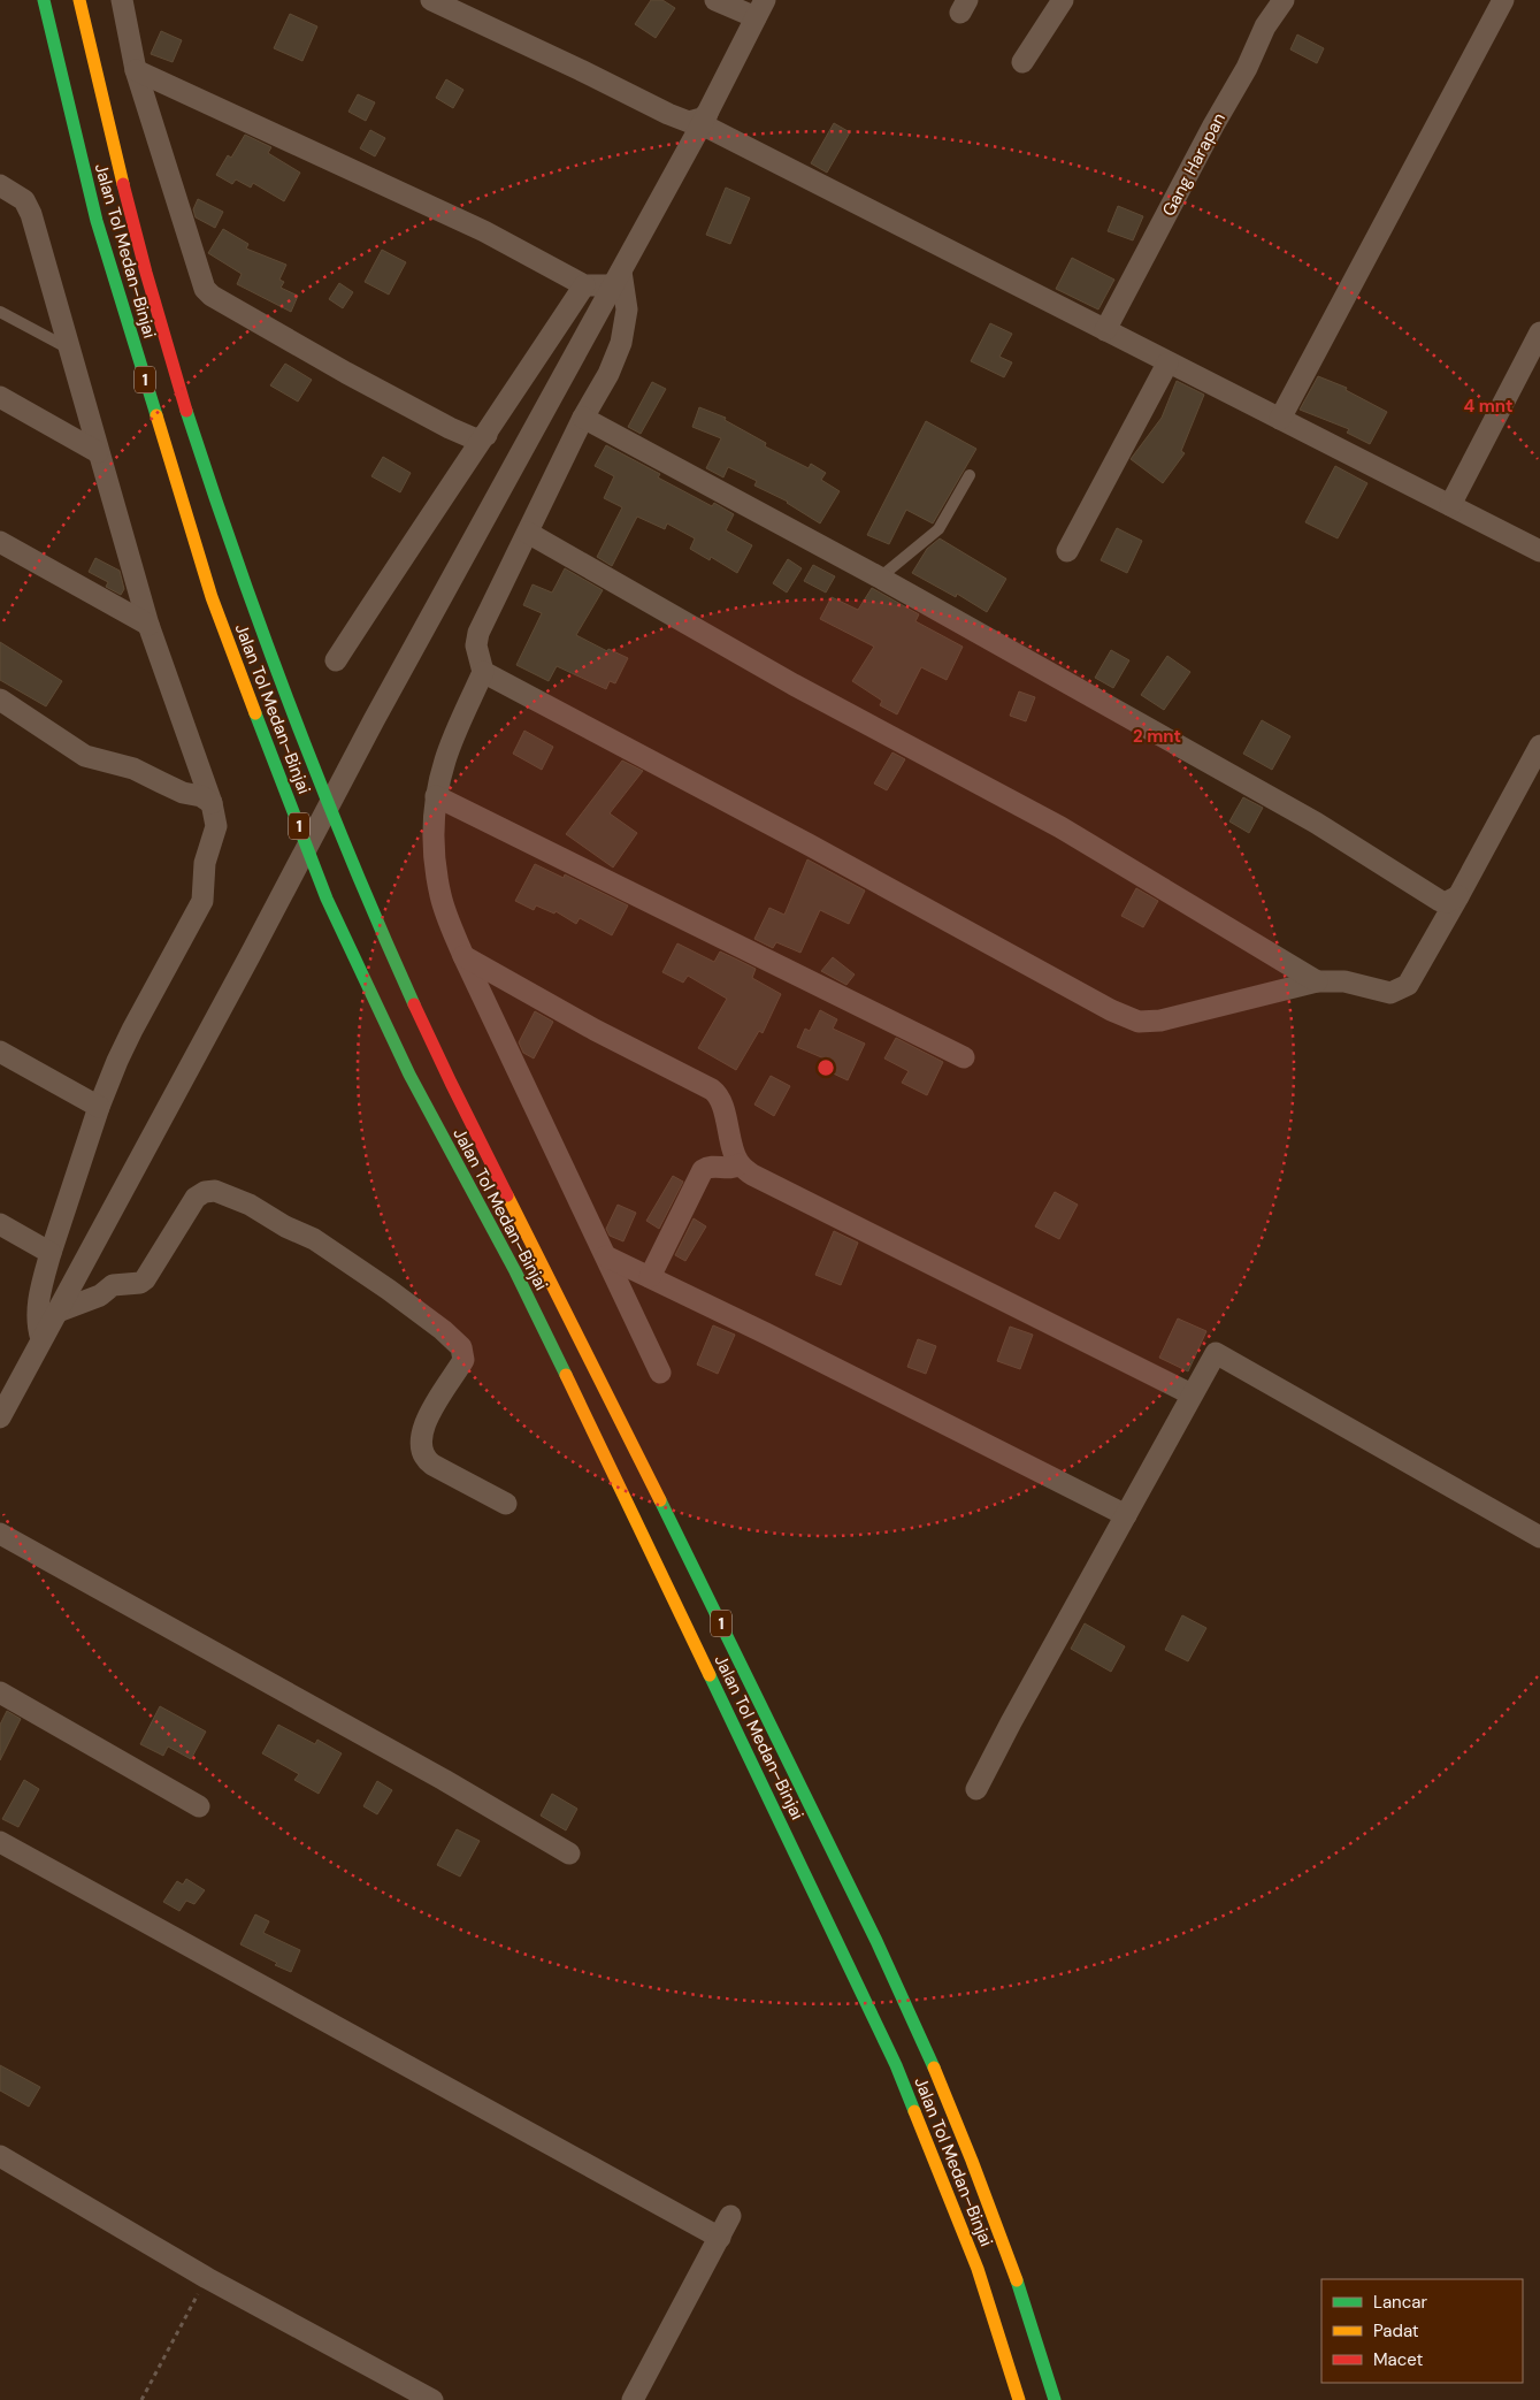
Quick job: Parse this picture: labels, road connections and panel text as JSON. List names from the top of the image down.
{
  "streets": {
    "highway": ["Jalan Tol Medan–Binjai", "1"],
    "street": ["Gang Harapan"]
  },
  "legend": ["Lancar", "Padat", "Macet"],
  "rings": ["4 mnt", "2 mnt"]
}
